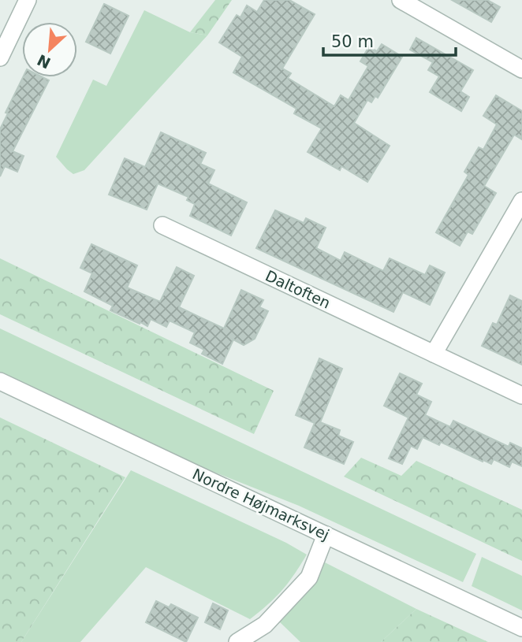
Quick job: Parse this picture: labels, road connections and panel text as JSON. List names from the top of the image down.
{
  "streets": {
    "street": ["Daltoften", "Nordre Højmarksvej"]
  },
  "scale_bar": "50 m",
  "north": "bottom left"
}
